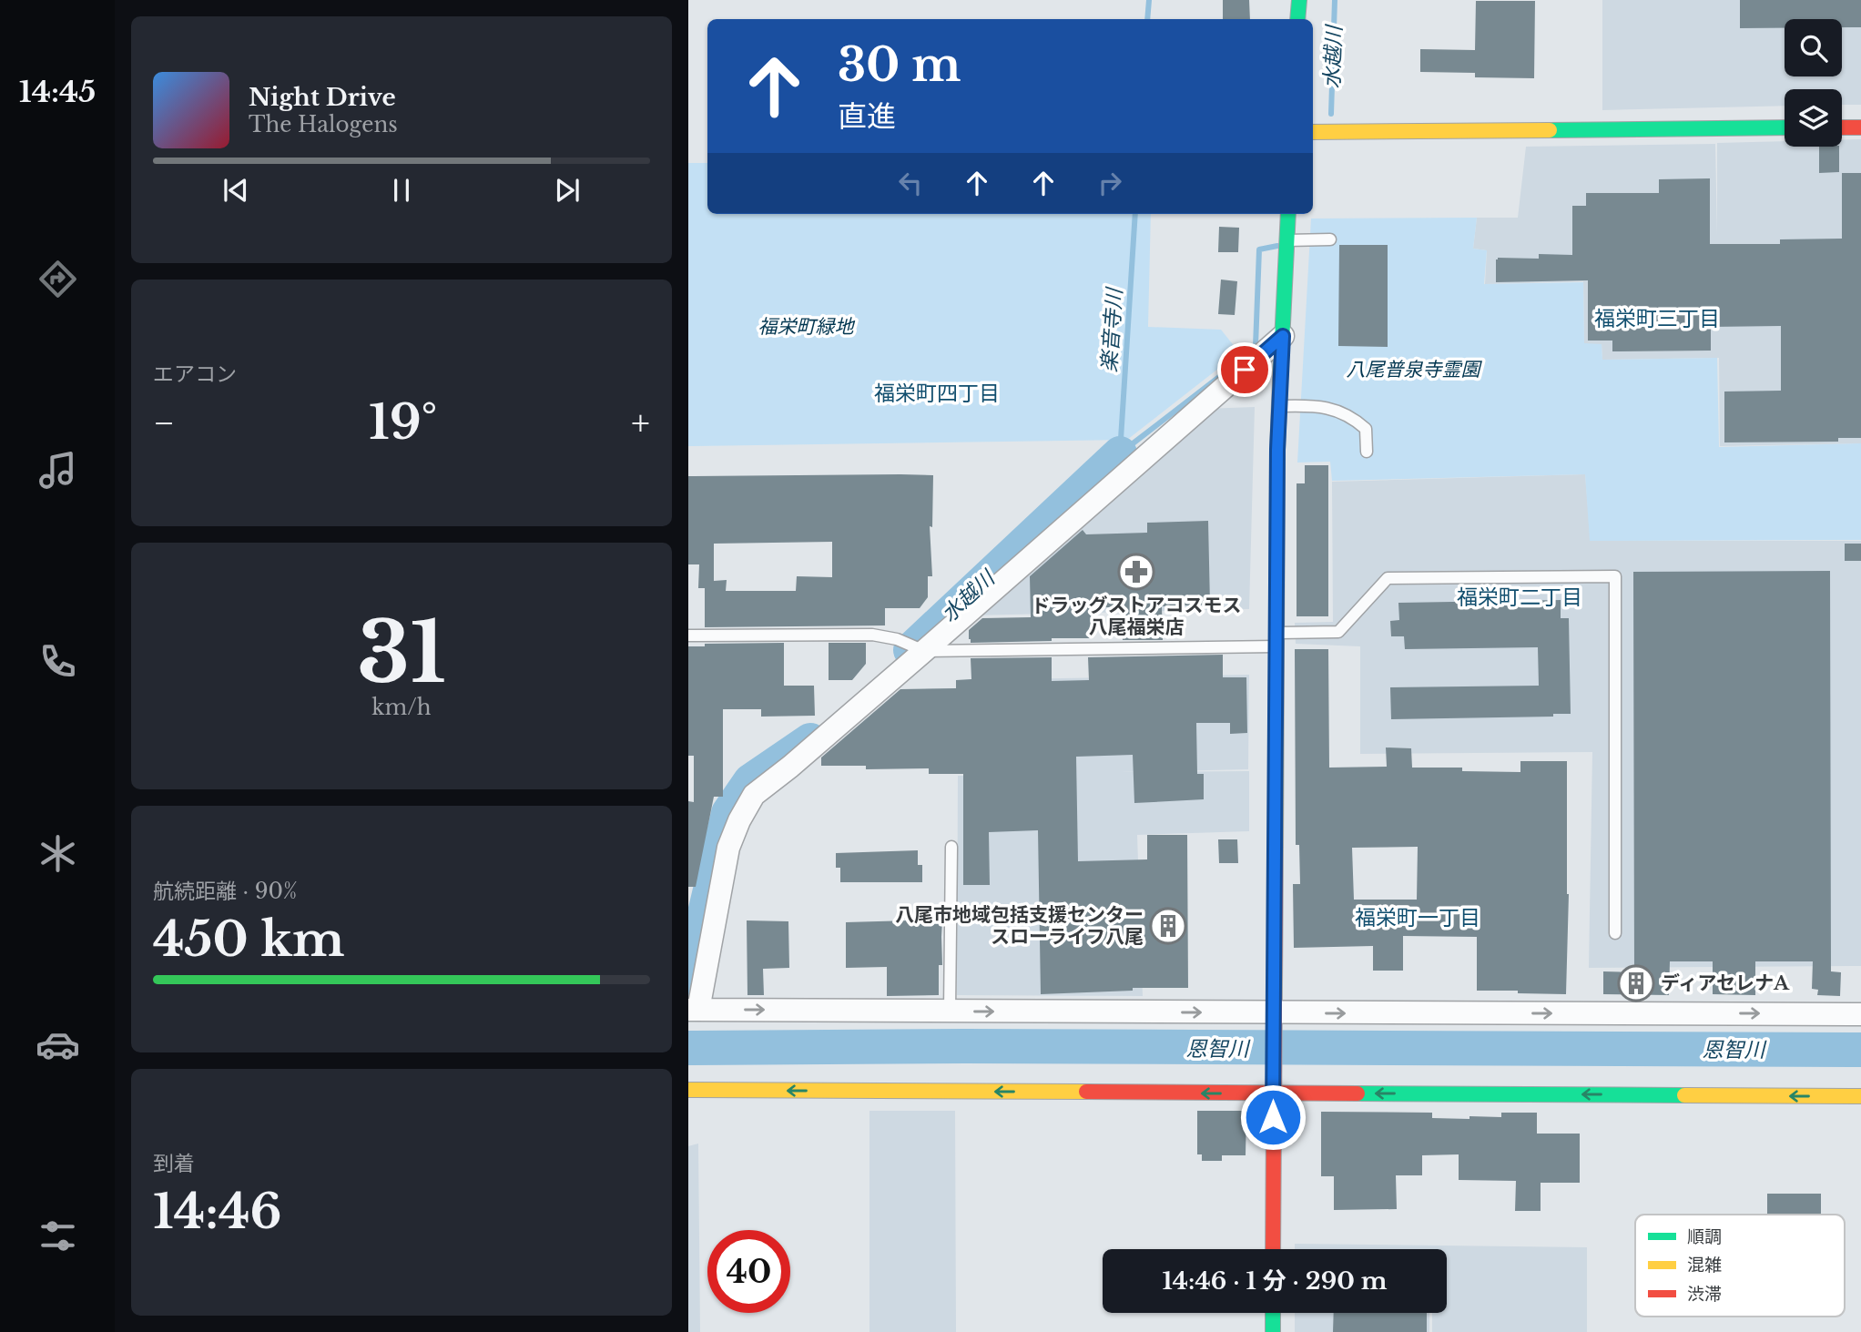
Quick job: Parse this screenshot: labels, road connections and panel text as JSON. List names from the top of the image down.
{
  "districts": [
    "福栄町三丁目",
    "福栄町四丁目",
    "福栄町二丁目",
    "福栄町一丁目"
  ],
  "water": ["水越川", "楽音寺川", "恩智川"],
  "parks": ["福栄町緑地", "八尾普泉寺霊園"],
  "places": {
    "pharmacy": ["ドラッグストアコスモス 八尾福栄店"],
    "building": ["八尾市地域包括支援センター スローライフ八尾", "ディアセレナA"]
  },
  "legend": ["順調", "混雑", "渋滞"],
  "page": {
    "tabs": "14:45",
    "turn": ["30 m", "直進"],
    "song": ["Night Drive", "The Halogens"],
    "tile": [
      "エアコン",
      ["31", "km/h"],
      ["航続距離 · 90%", "450 km"],
      ["到着", "14:46"]
    ],
    "heat": ["−", "19°", "+"],
    "limit": "40",
    "trip": "14:46 · 1 分 · 290 m"
  }
}
